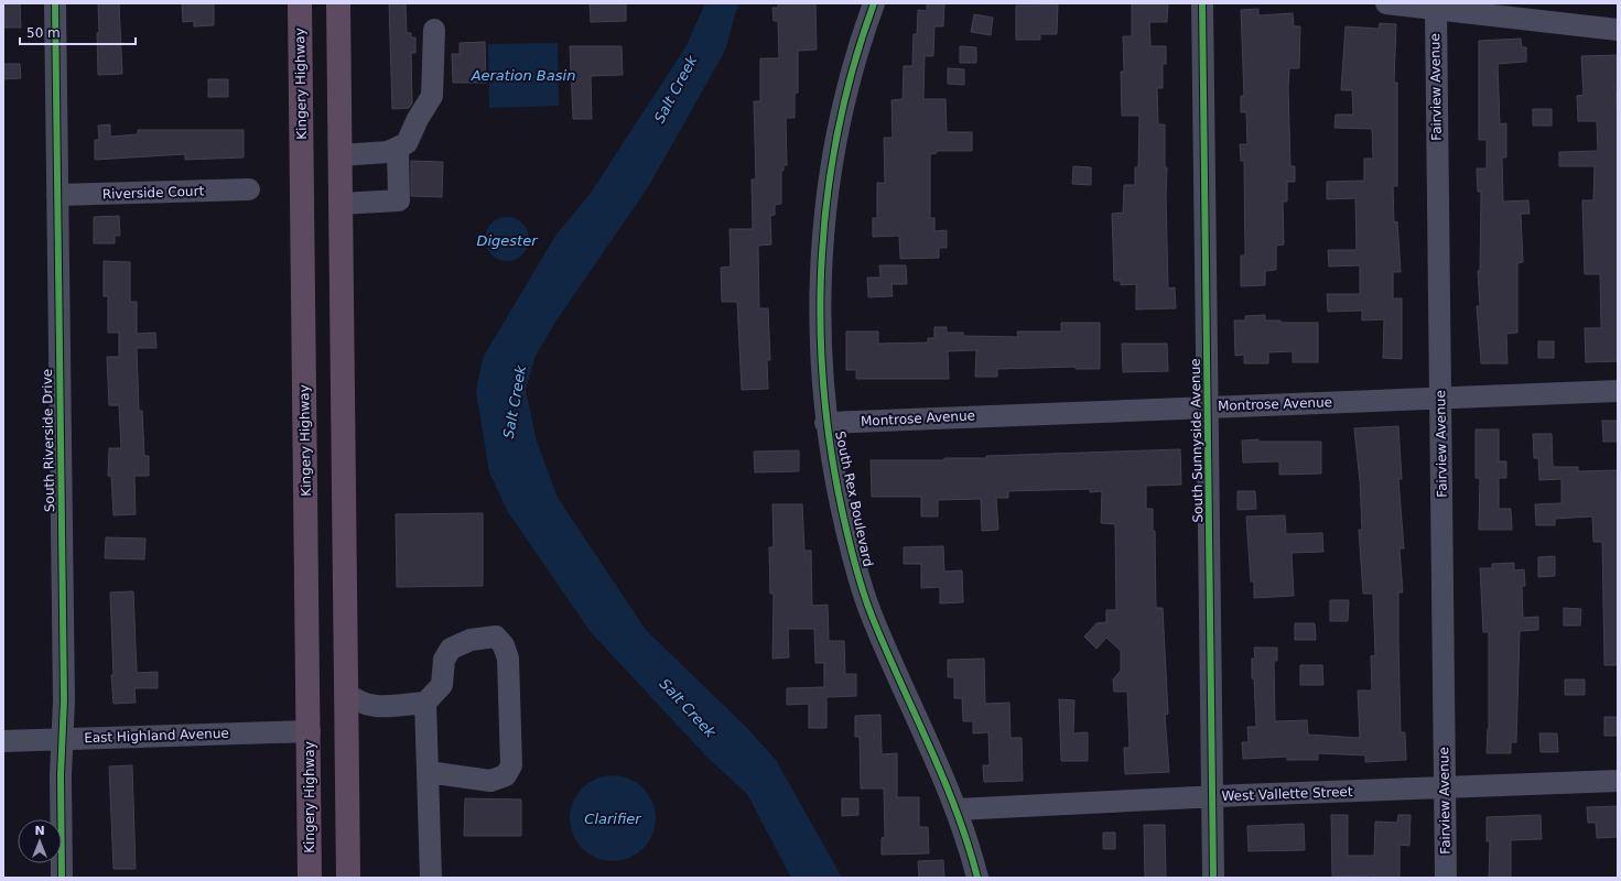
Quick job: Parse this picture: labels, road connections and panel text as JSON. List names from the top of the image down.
{
  "streets": {
    "highway": ["Kingery Highway"],
    "street": [
      "Fairview Avenue",
      "Riverside Court",
      "Montrose Avenue",
      "South Riverside Drive",
      "South Sunnyside Avenue",
      "South Rex Boulevard",
      "East Highland Avenue",
      "West Vallette Street"
    ]
  },
  "crossings": [
    ["Kingery Highway", "East Highland Avenue"],
    ["Fairview Avenue", "Montrose Avenue"],
    ["Fairview Avenue", "West Vallette Street"],
    ["Riverside Court", "South Riverside Drive"],
    ["Montrose Avenue", "South Sunnyside Avenue"],
    ["Montrose Avenue", "South Rex Boulevard"],
    ["South Riverside Drive", "East Highland Avenue"],
    ["South Sunnyside Avenue", "West Vallette Street"],
    ["South Rex Boulevard", "West Vallette Street"]
  ],
  "water": [
    "Aeration Basin",
    "Salt Creek",
    "Digester",
    "Clarifier"
  ],
  "scale_bar": "50 m",
  "north": "top"
}
